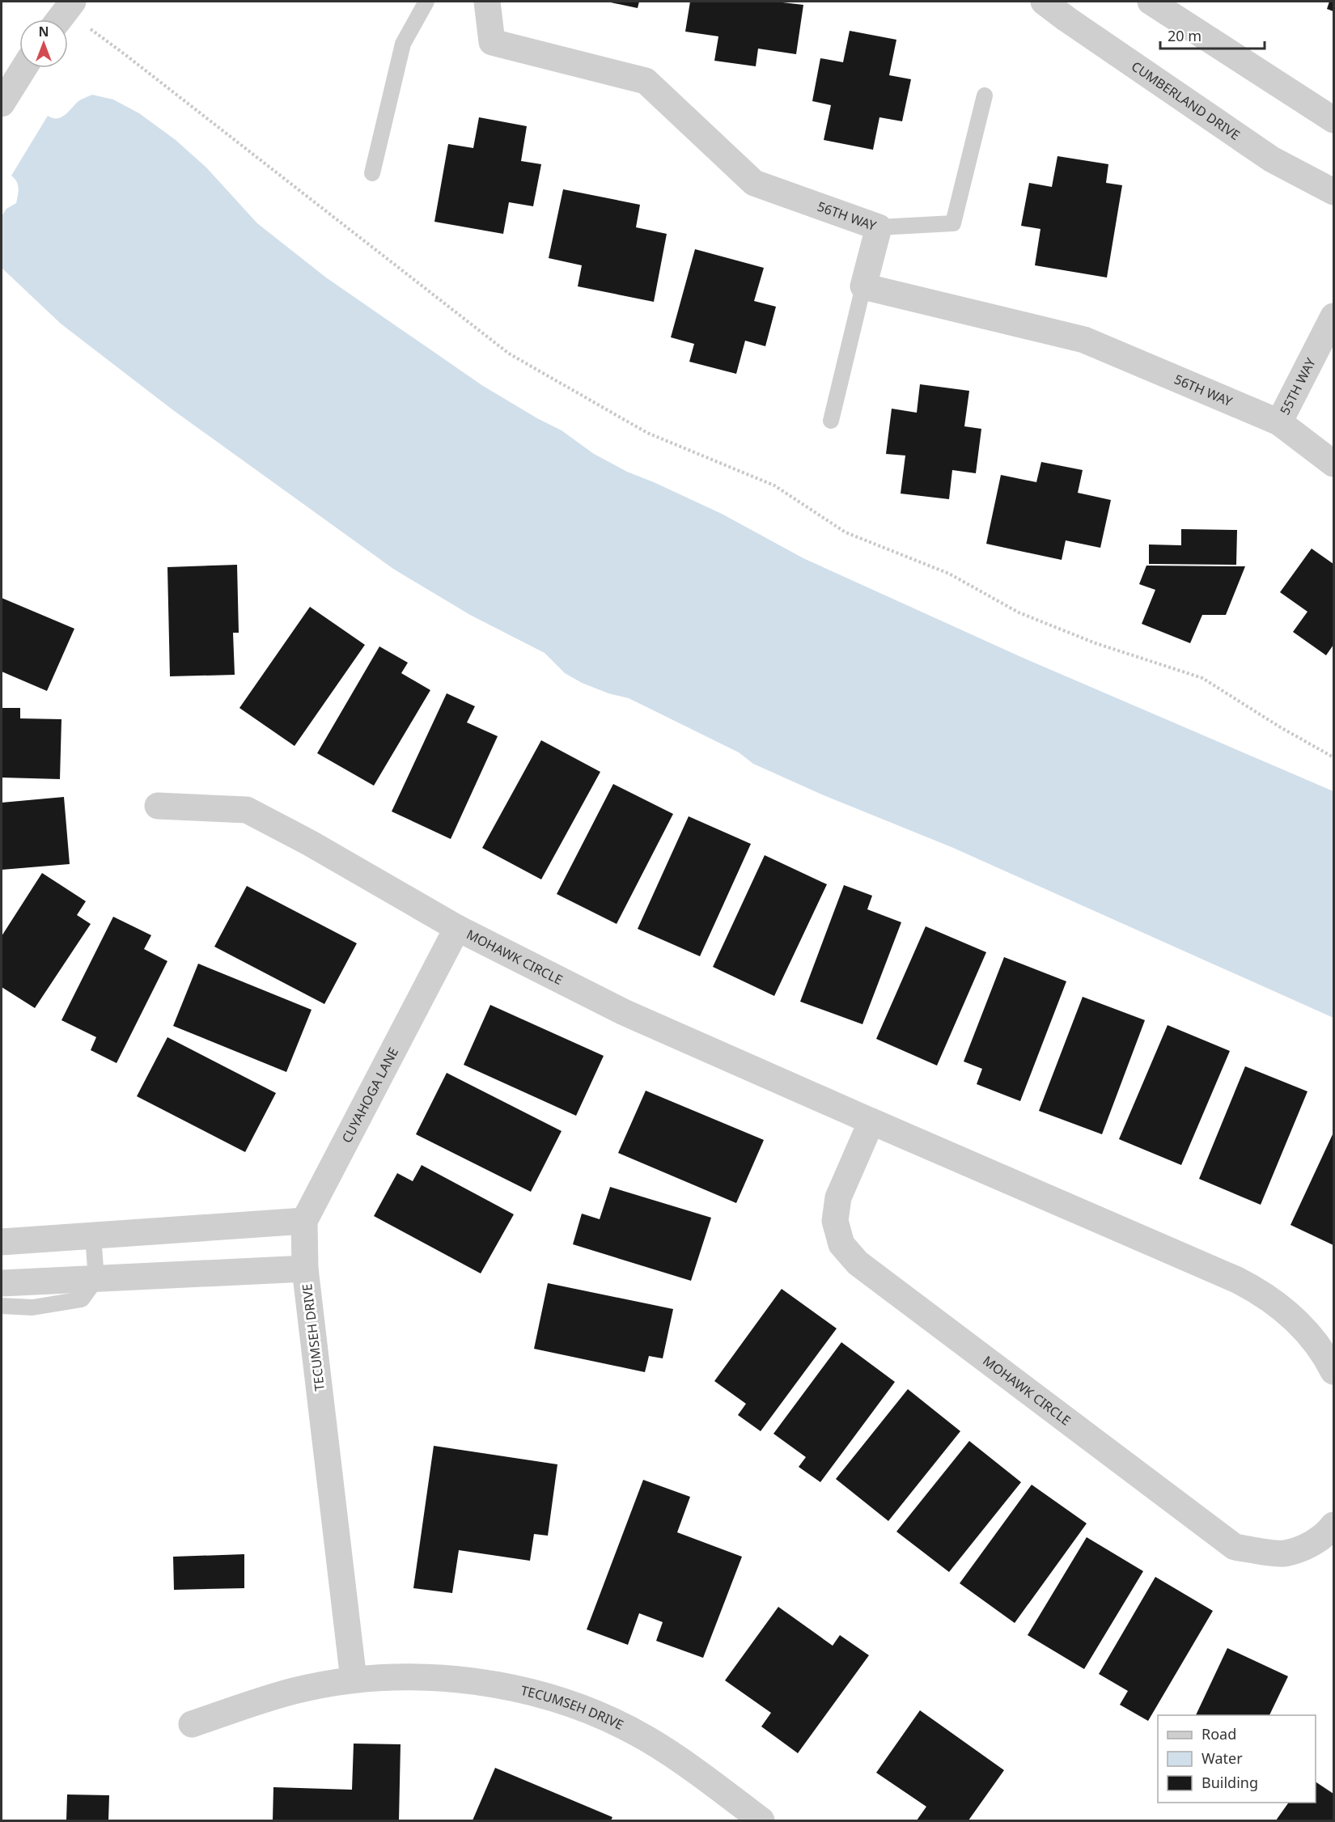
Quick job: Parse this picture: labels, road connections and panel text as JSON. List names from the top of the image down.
{
  "streets": {
    "street": [
      "CUMBERLAND DRIVE",
      "56TH WAY",
      "55TH WAY",
      "MOHAWK CIRCLE",
      "CUYAHOGA LANE",
      "TECUMSEH DRIVE"
    ]
  },
  "crossings": [
    ["56TH WAY", "55TH WAY"],
    ["MOHAWK CIRCLE", "CUYAHOGA LANE"],
    ["CUYAHOGA LANE", "TECUMSEH DRIVE"]
  ],
  "legend": ["Road", "Water", "Building"],
  "scale_bar": "20 m",
  "north": "top"
}
